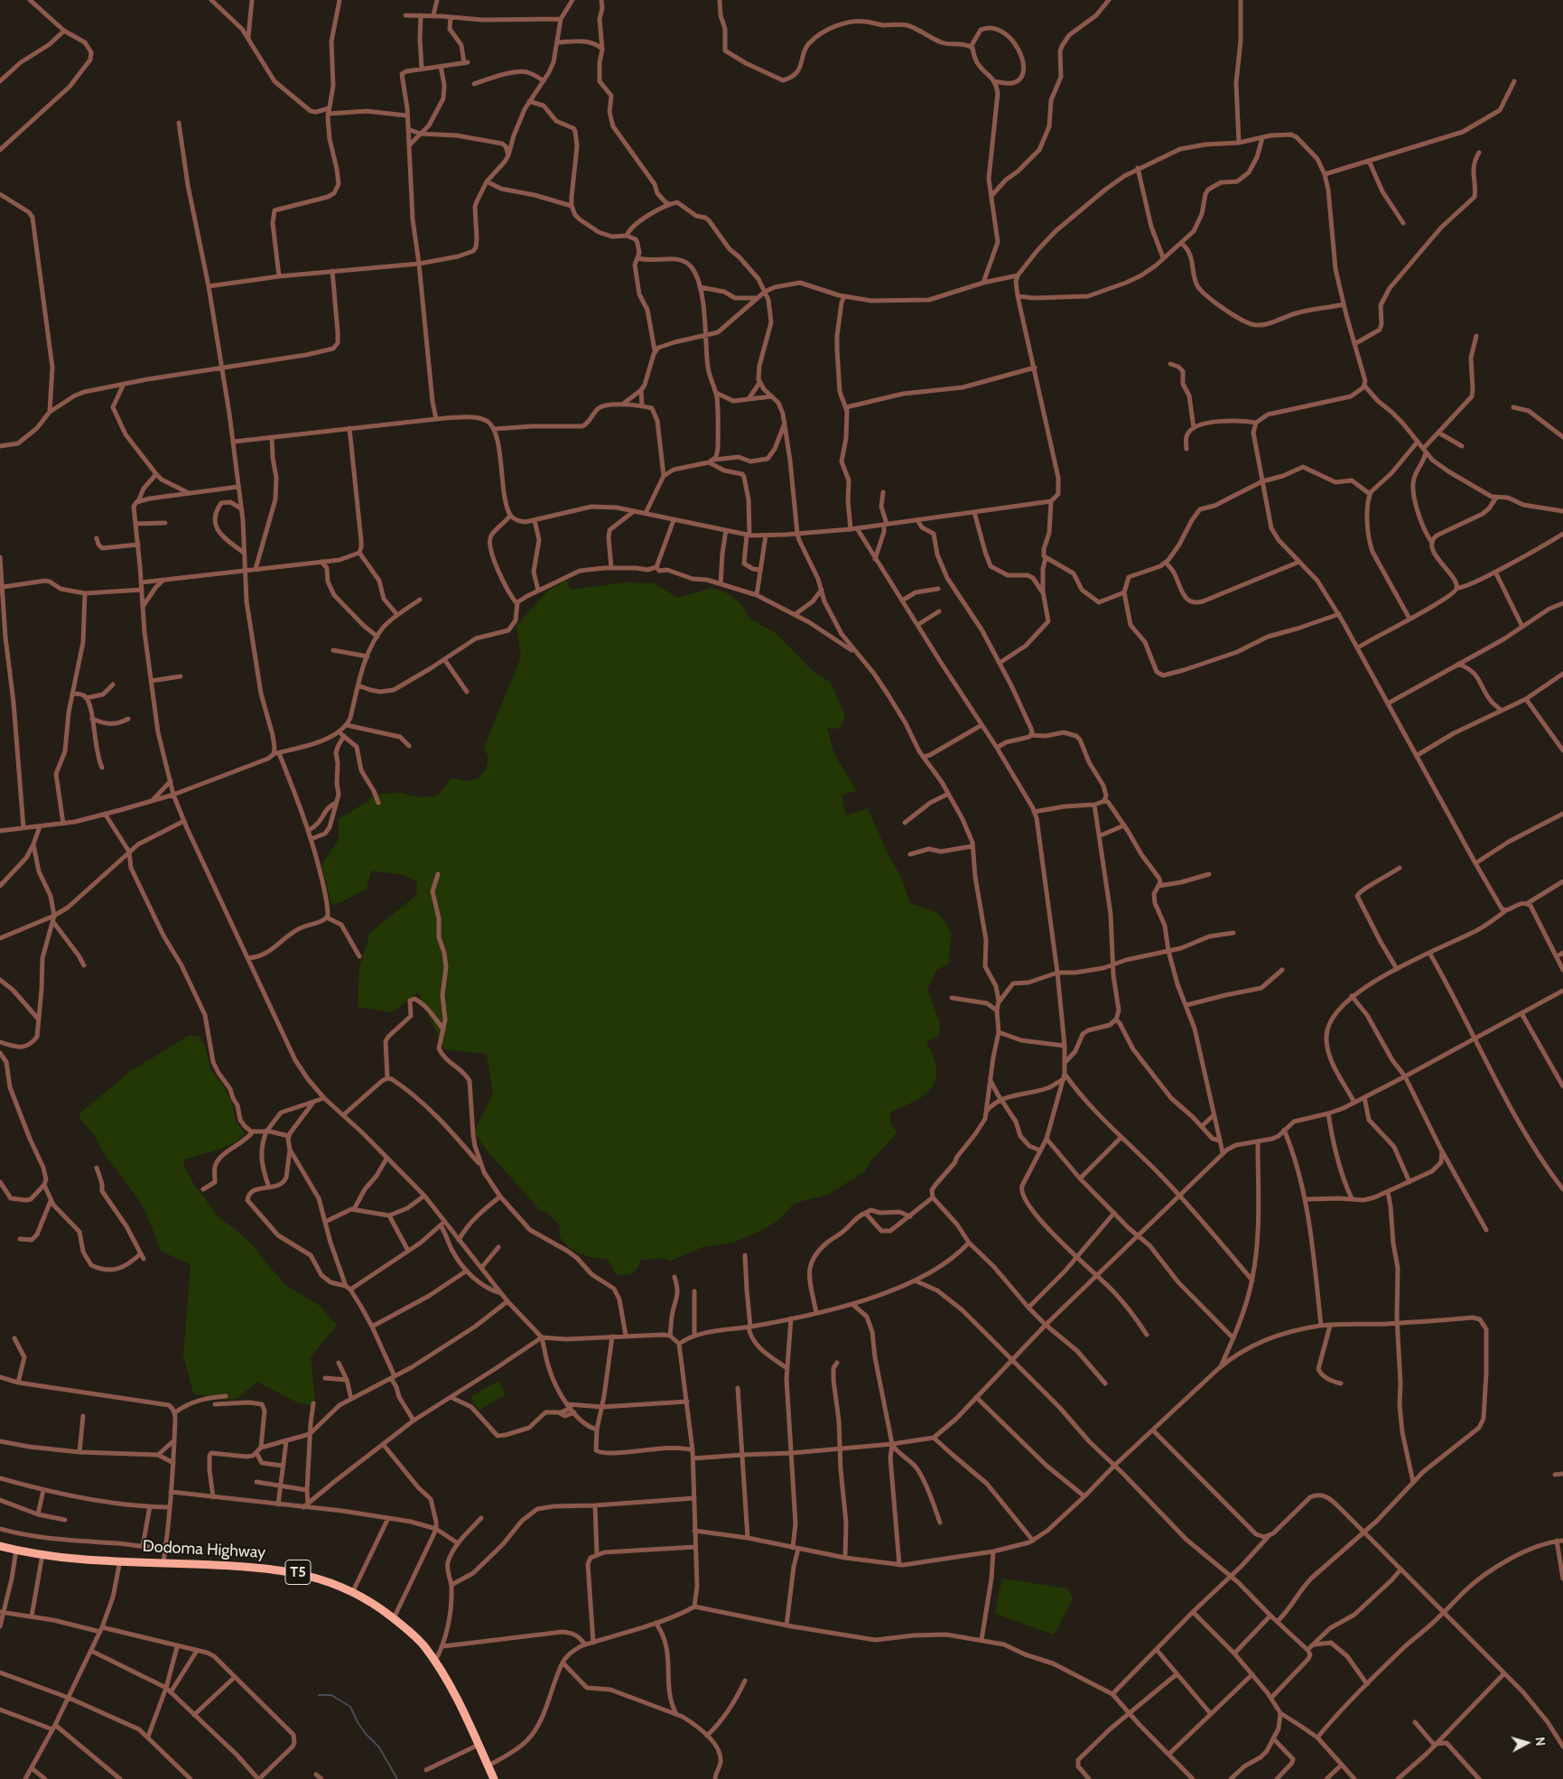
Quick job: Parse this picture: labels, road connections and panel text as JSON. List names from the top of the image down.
{
  "streets": {
    "highway": ["Dodoma Highway", "T5"]
  },
  "north": "right"
}
